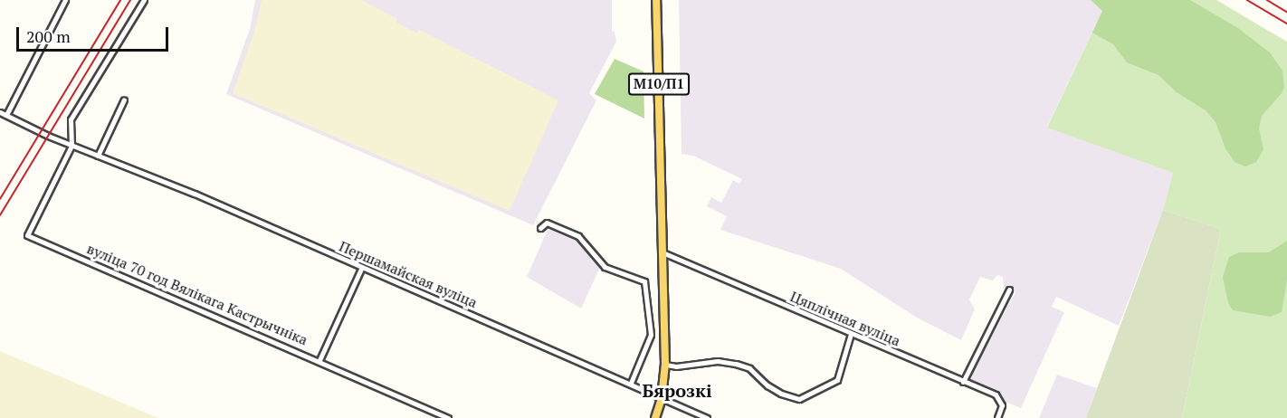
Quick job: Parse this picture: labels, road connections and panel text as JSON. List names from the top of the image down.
{
  "streets": {
    "main road": ["М10/П1"],
    "street": ["Першамайская вуліца", "вуліца 70 год Вялікага Кастрычніка", "Цяплічная вуліца"]
  },
  "crossings": [
    ["М10/П1", "Першамайская вуліца"],
    ["М10/П1", "Цяплічная вуліца"],
    ["Першамайская вуліца", "вуліца 70 год Вялікага Кастрычніка"]
  ],
  "districts": ["Бярозкі"],
  "scale_bar": "200 m"
}
